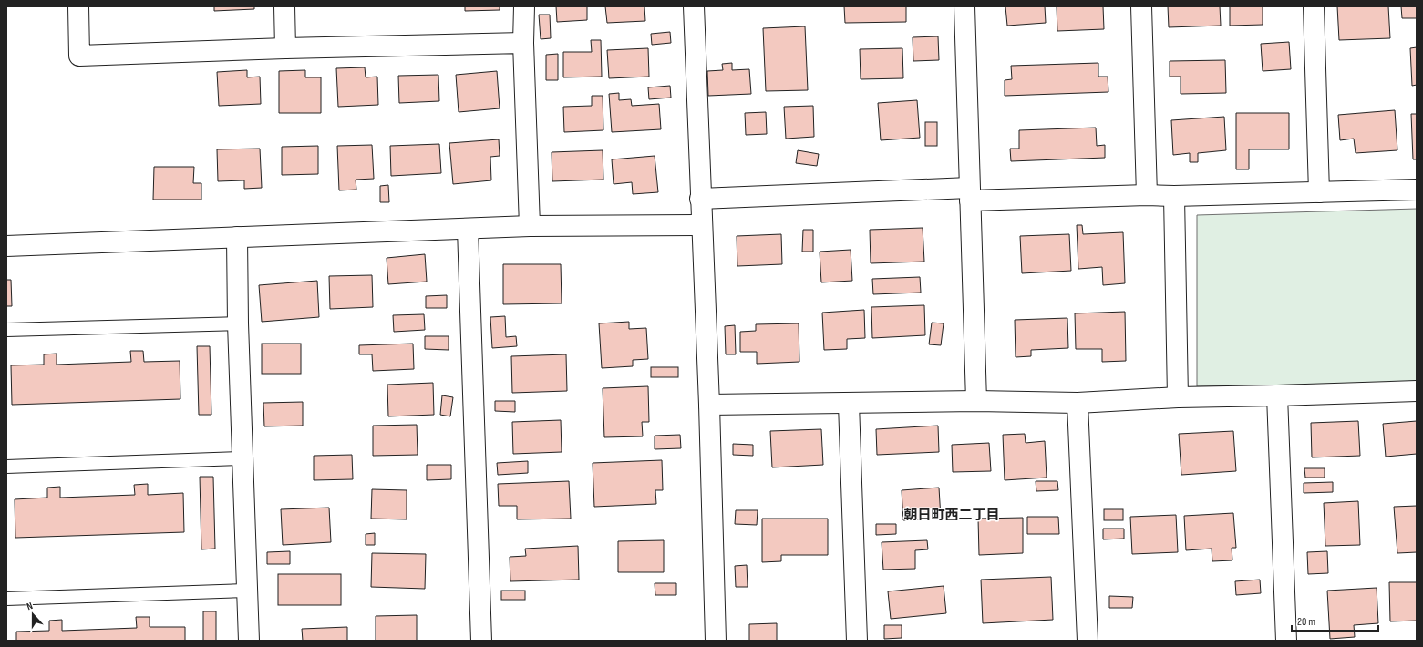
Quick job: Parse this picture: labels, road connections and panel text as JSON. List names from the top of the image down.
{
  "districts": ["朝日町西二丁目"],
  "scale_bar": "20 m",
  "north": "top"
}
